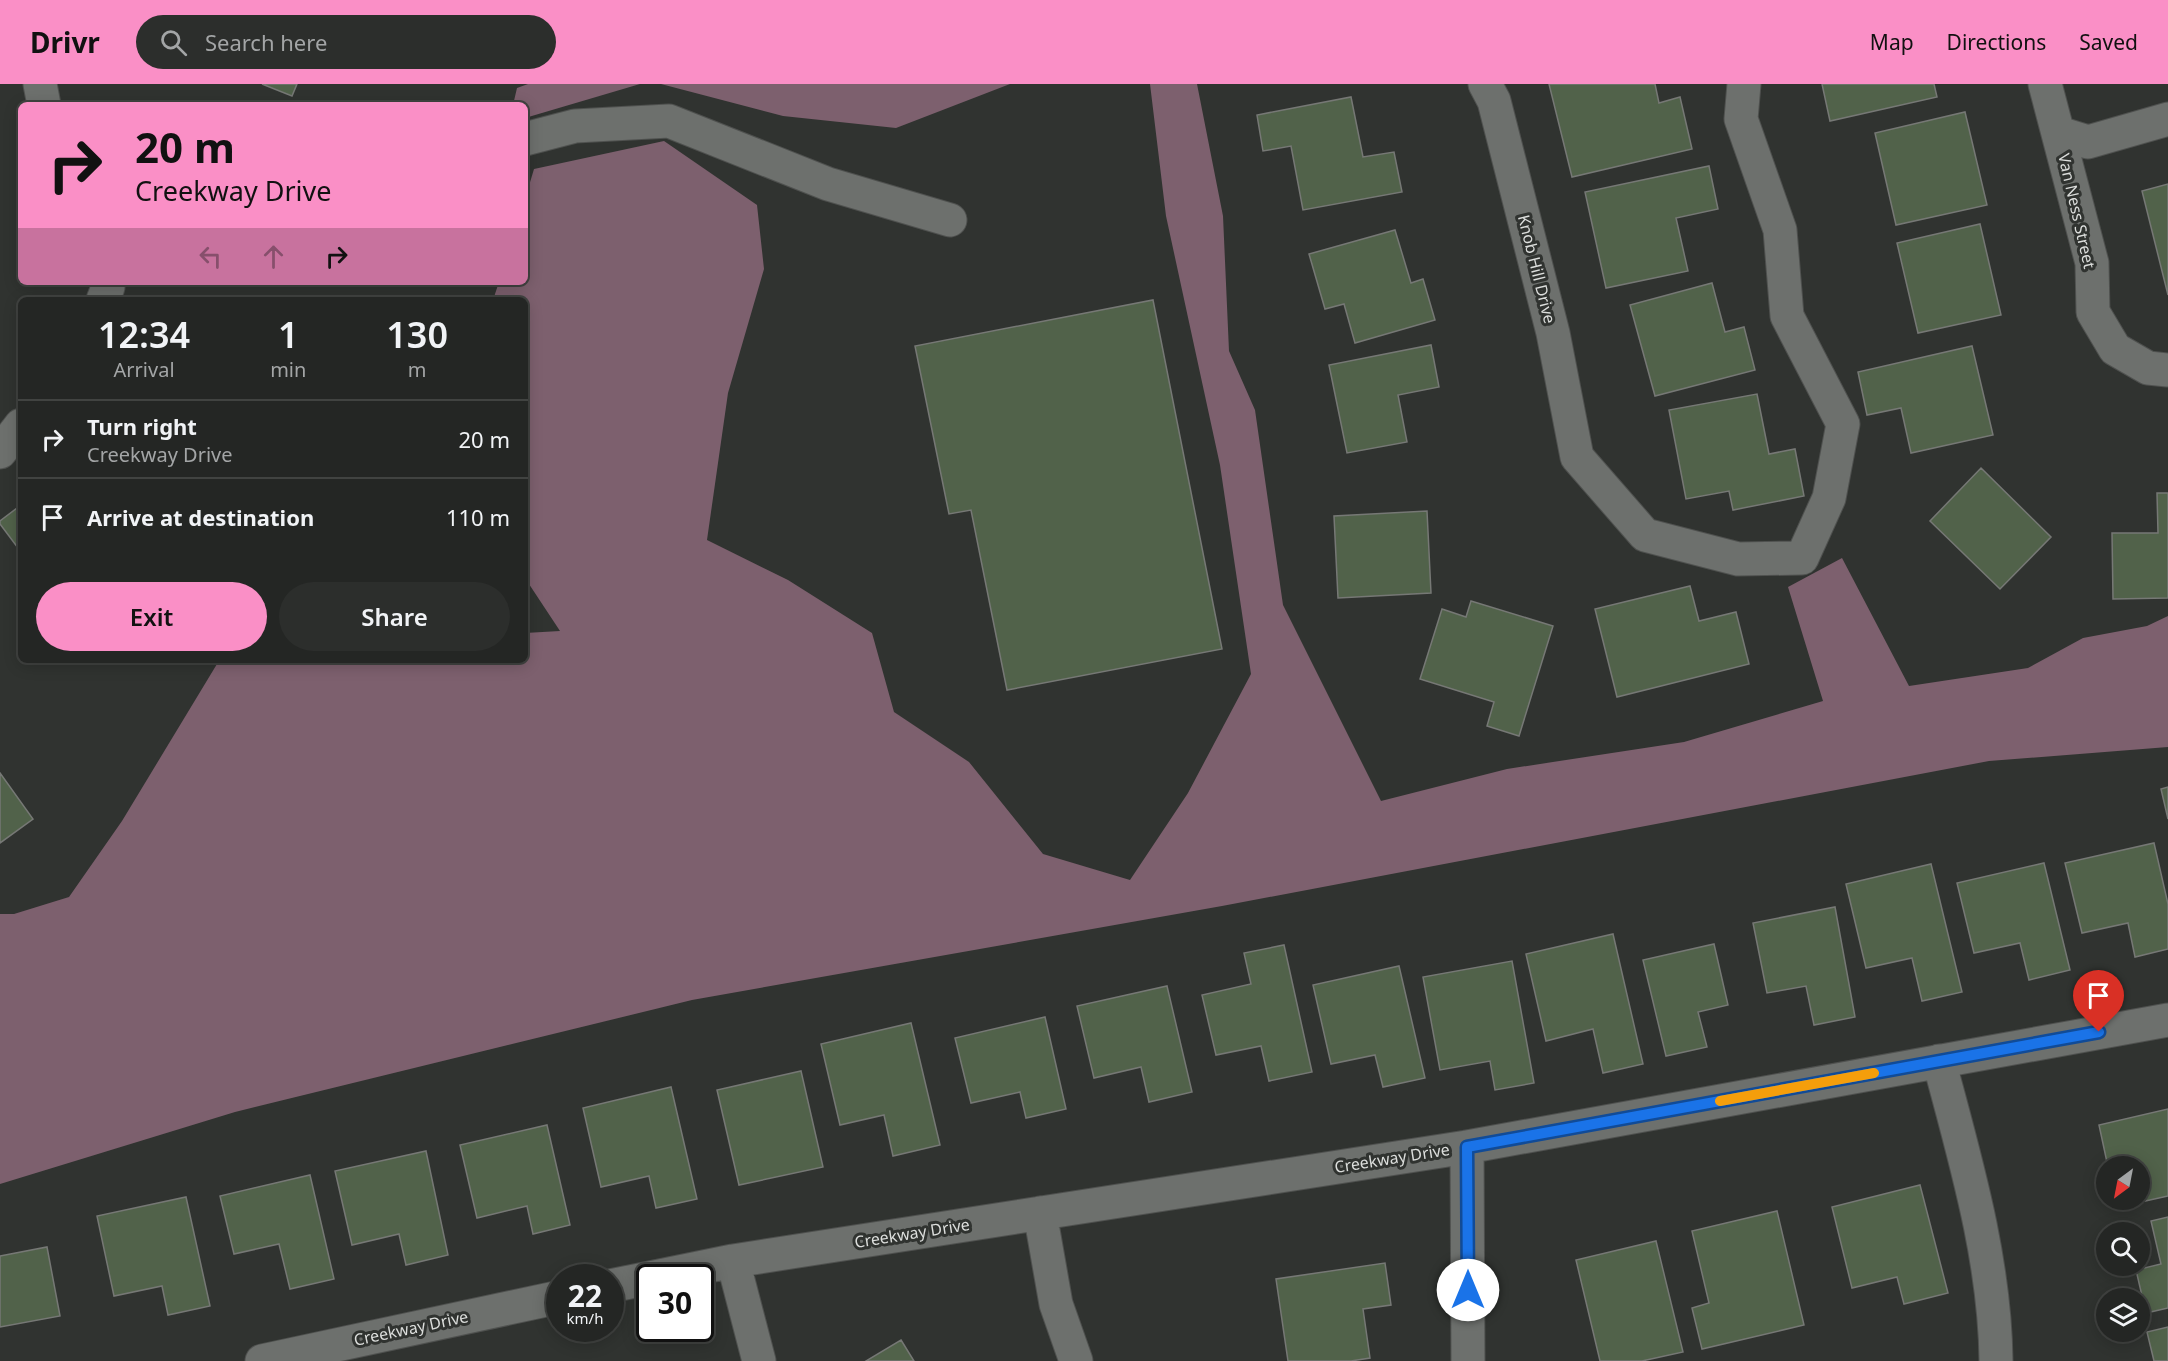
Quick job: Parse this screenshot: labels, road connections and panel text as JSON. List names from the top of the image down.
{
  "streets": {
    "street": ["Van Ness Street", "Knob Hill Drive", "Creekway Drive"]
  },
  "north": "bottom left",
  "page": {
    "header": "Drivr",
    "search": "Search here",
    "nav": ["Map", "Directions", "Saved"],
    "turn": ["20 m", "Creekway Drive"],
    "eta": [
      "12:34",
      "Arrival",
      "1",
      "min",
      "130",
      "m"
    ],
    "list": [
      {
        "name": "Turn right",
        "note": "Creekway Drive",
        "value": "20 m"
      },
      {
        "name": "Arrive at destination",
        "value": "110 m"
      }
    ],
    "buttons": ["Exit", "Share"],
    "speed": "22 km/h",
    "limit": "30"
  }
}
